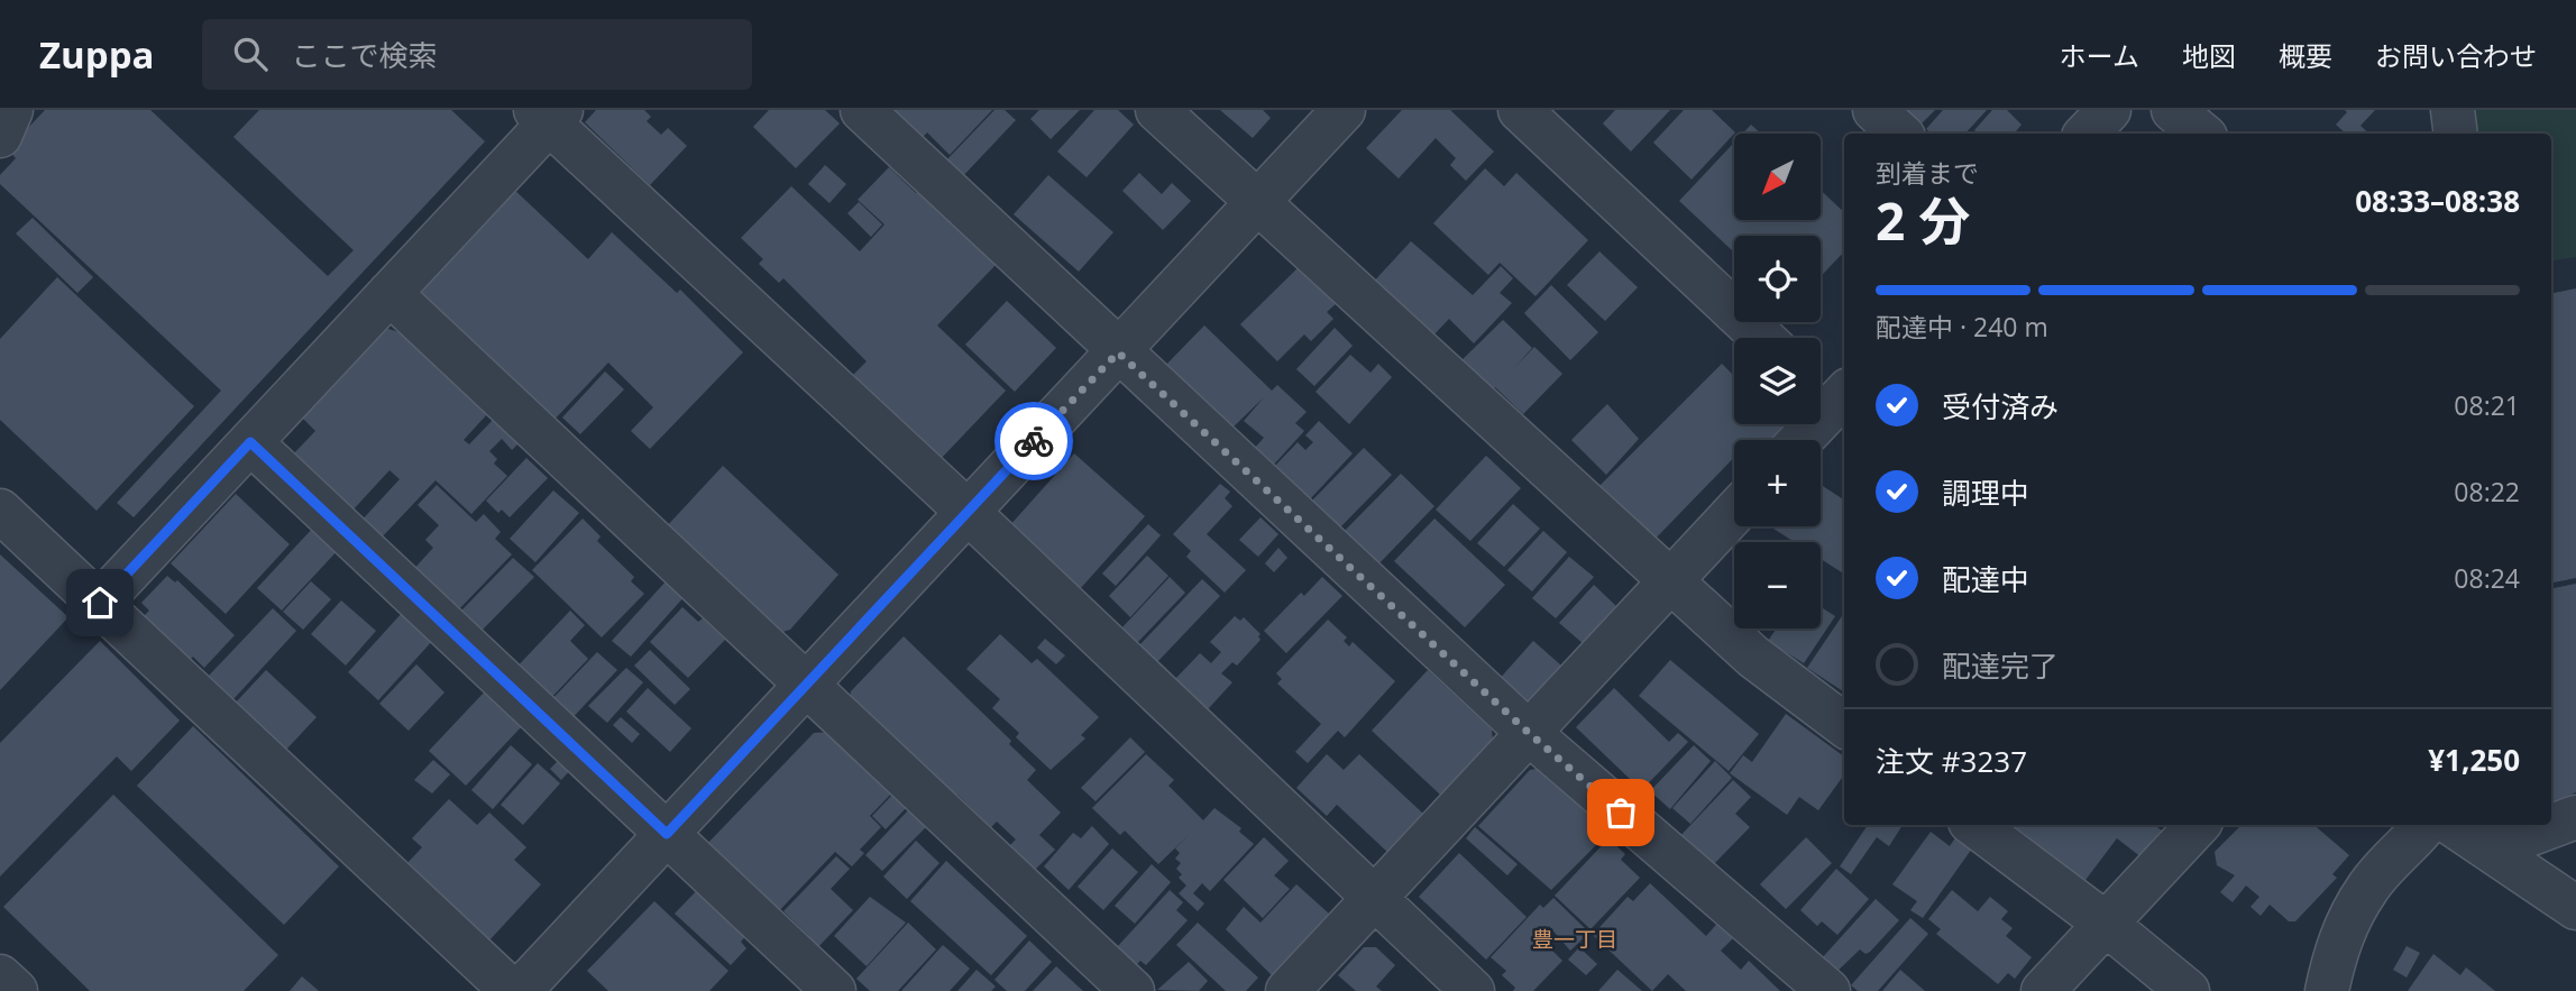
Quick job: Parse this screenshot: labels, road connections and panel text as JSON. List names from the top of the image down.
{
  "districts": ["豊一丁目"],
  "north": "bottom left",
  "page": {
    "header": "Zuppa",
    "search": "ここで検索",
    "nav": [
      "ホーム",
      "地図",
      "概要",
      "お問い合わせ"
    ],
    "map_buttons": ["+", "−"],
    "heading": ["2 分", "到着まで", "08:33–08:38"],
    "panel": ["注文 #3237", "¥1,250"],
    "bar": "配達中 · 240 m",
    "list": [
      ["受付済み", "08:21"],
      ["調理中", "08:22"],
      ["配達中", "08:24"],
      "配達完了"
    ]
  }
}
